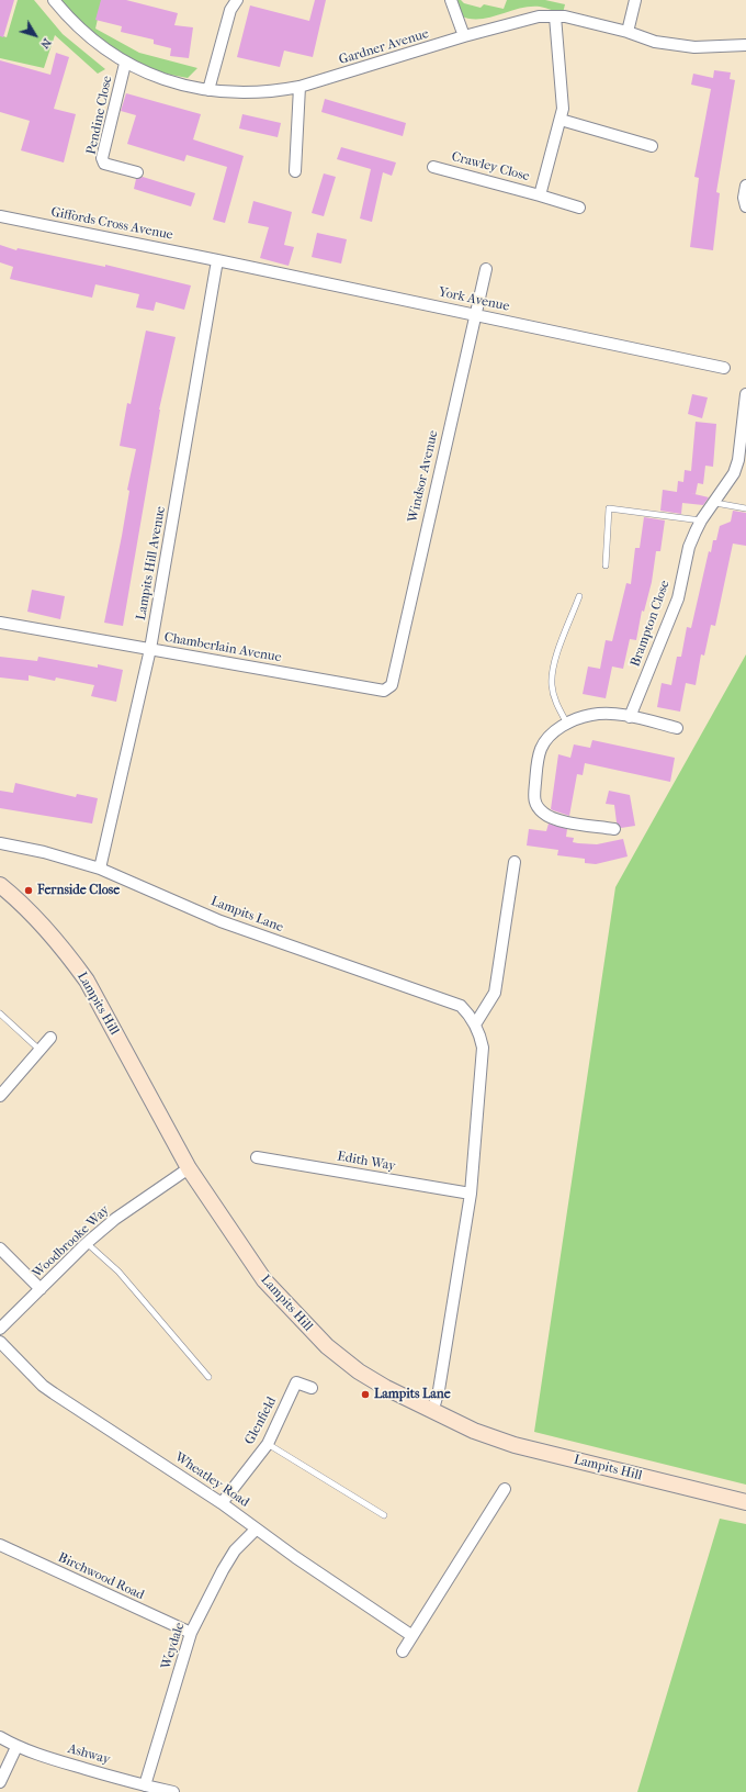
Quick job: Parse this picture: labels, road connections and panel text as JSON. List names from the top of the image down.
{
  "streets": {
    "main road": ["Lampits Hill"],
    "street": [
      "Gardner Avenue",
      "Pendine Close",
      "Crawley Close",
      "Giffords Cross Avenue",
      "York Avenue",
      "Windsor Avenue",
      "Lampits Hill Avenue",
      "Brampton Close",
      "Chamberlain Avenue",
      "Lampits Lane",
      "Edith Way",
      "Woodbrooke Way",
      "Glenfield",
      "Wheatley Road",
      "Birchwood Road",
      "Weydale",
      "Ashway"
    ]
  },
  "crossings": [
    ["Gardner Avenue", "Pendine Close"],
    ["Gardner Avenue", "Crawley Close"],
    ["Giffords Cross Avenue", "York Avenue"],
    ["Giffords Cross Avenue", "Lampits Hill Avenue"],
    ["York Avenue", "Windsor Avenue"],
    ["York Avenue", "Lampits Hill Avenue"],
    ["Windsor Avenue", "Chamberlain Avenue"],
    ["Lampits Hill Avenue", "Chamberlain Avenue"],
    ["Lampits Hill Avenue", "Lampits Lane"],
    ["Lampits Lane", "Lampits Hill"],
    ["Lampits Lane", "Edith Way"],
    ["Lampits Hill", "Woodbrooke Way"],
    ["Glenfield", "Wheatley Road"],
    ["Wheatley Road", "Weydale"],
    ["Birchwood Road", "Weydale"],
    ["Weydale", "Ashway"]
  ],
  "places": ["Fernside Close", "Lampits Lane"],
  "north": "bottom right"
}
